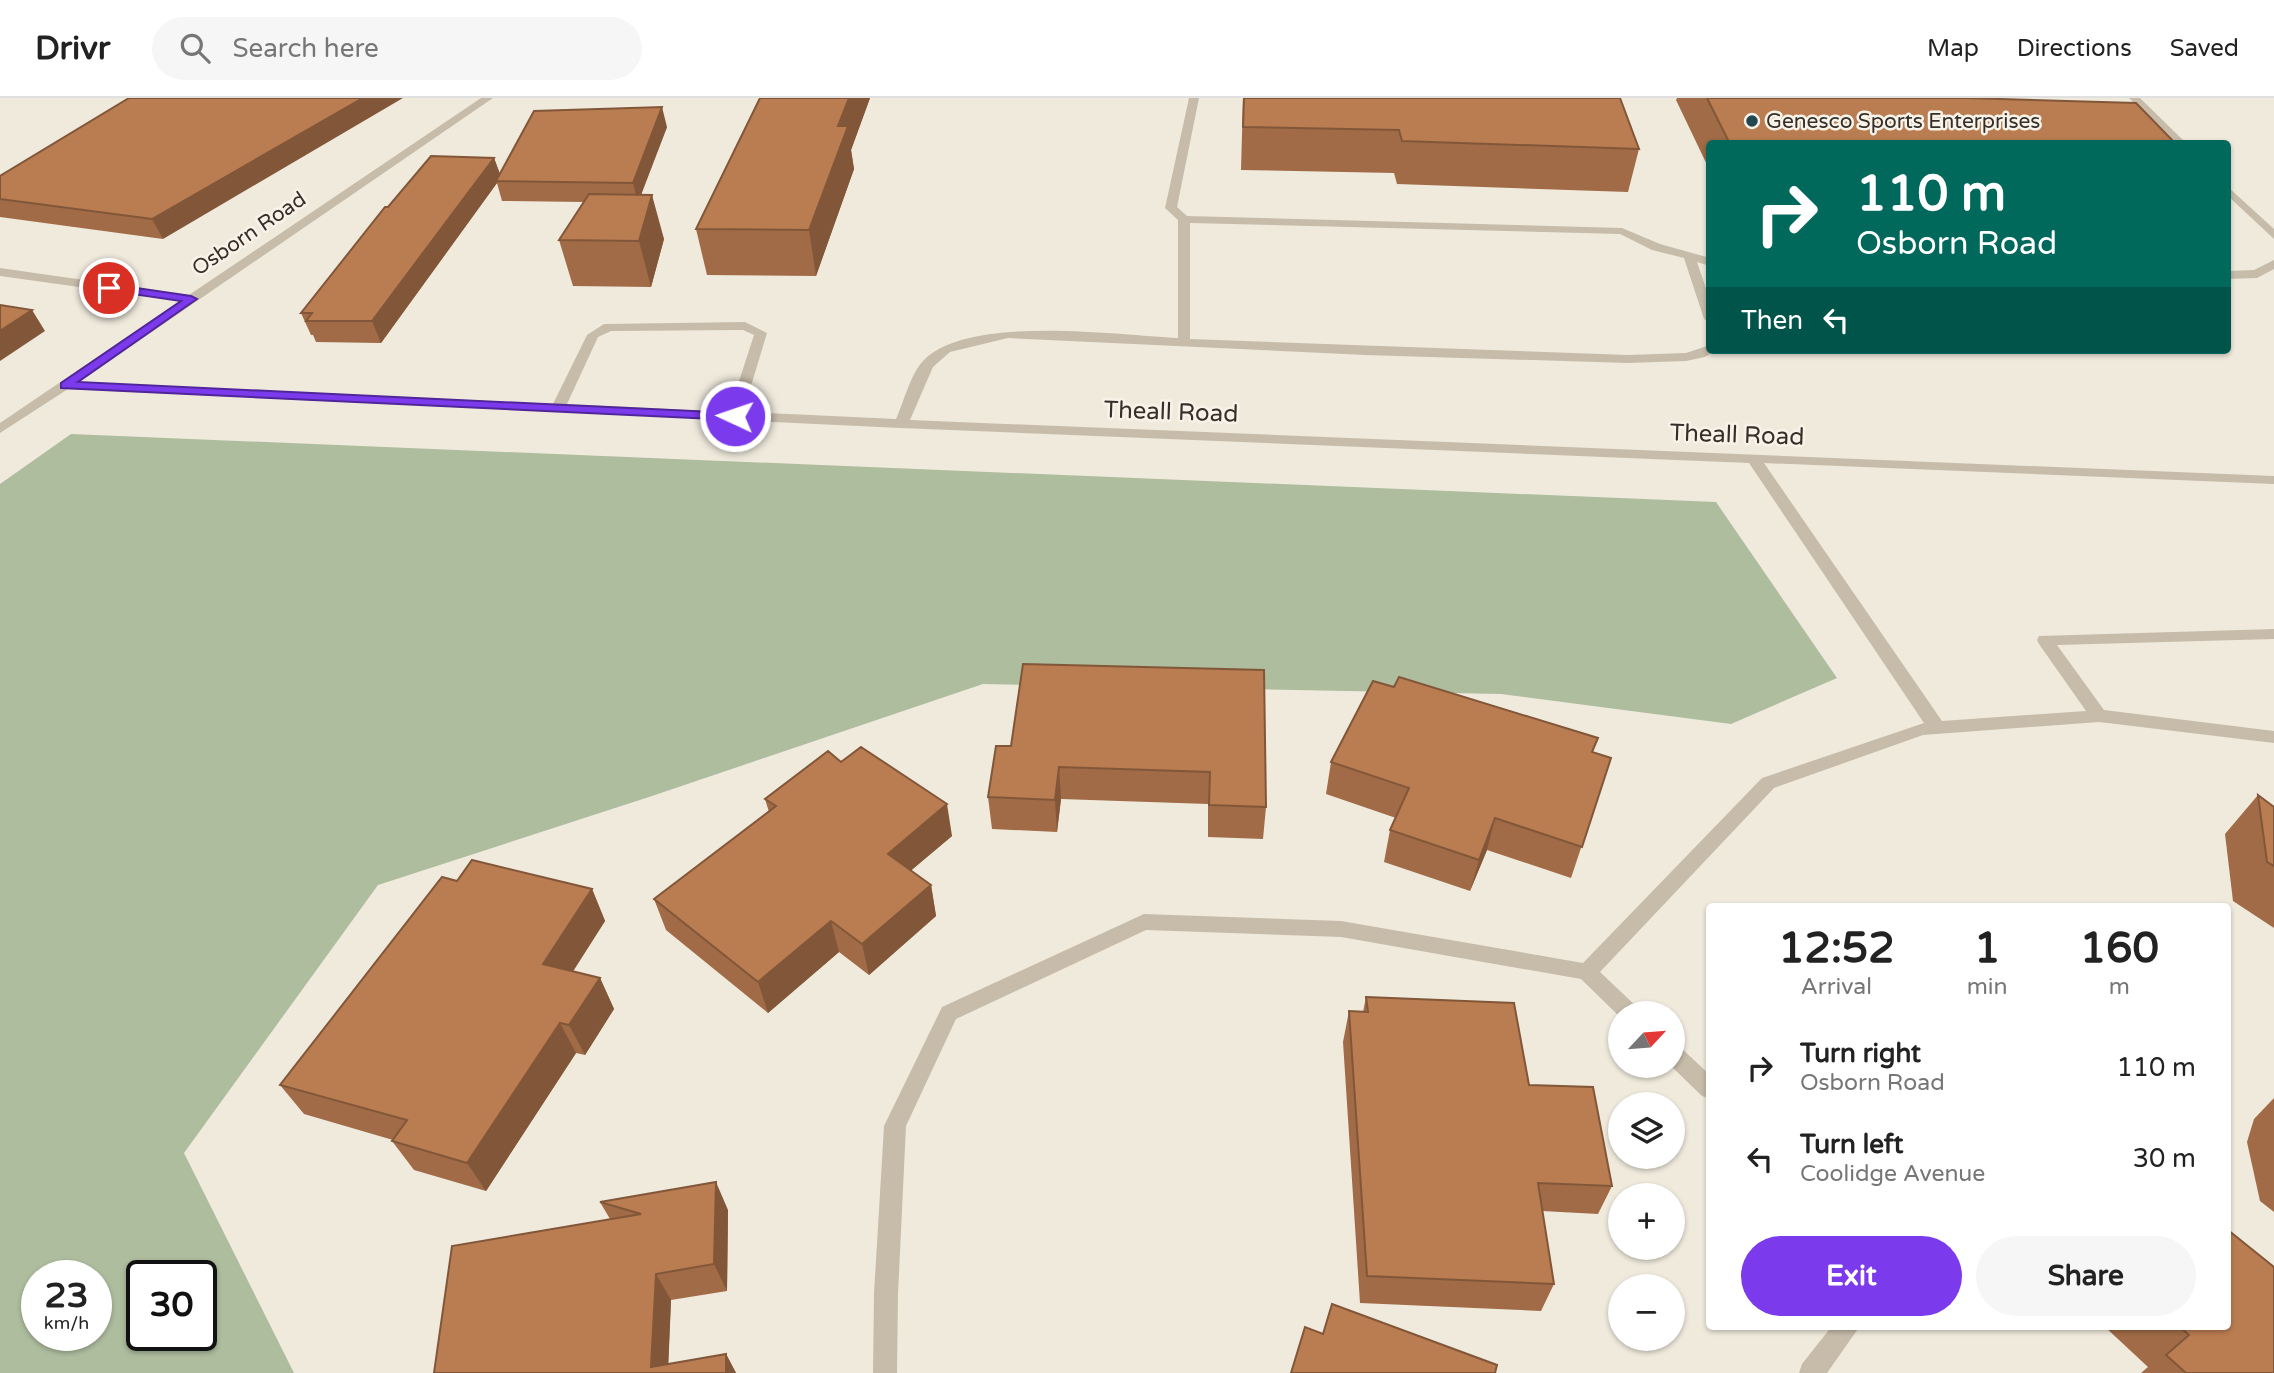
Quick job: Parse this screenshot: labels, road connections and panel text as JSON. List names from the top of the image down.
{
  "streets": {
    "street": ["Osborn Road", "Theall Road"]
  },
  "crossings": [
    ["Osborn Road", "Theall Road"]
  ],
  "places": ["Genesco Sports Enterprises"],
  "north": "top right",
  "page": {
    "header": "Drivr",
    "search": "Search here",
    "nav": ["Map", "Directions", "Saved"],
    "turn": ["110 m", "Osborn Road"],
    "then": "Then",
    "eta": [
      "12:52",
      "Arrival",
      "1",
      "min",
      "160",
      "m"
    ],
    "map_buttons": ["+", "−"],
    "list": [
      {
        "name": "Turn right",
        "note": "Osborn Road",
        "value": "110 m"
      },
      {
        "name": "Turn left",
        "note": "Coolidge Avenue",
        "value": "30 m"
      }
    ],
    "buttons": ["Exit", "Share"],
    "speed": "23 km/h",
    "limit": "30"
  }
}
